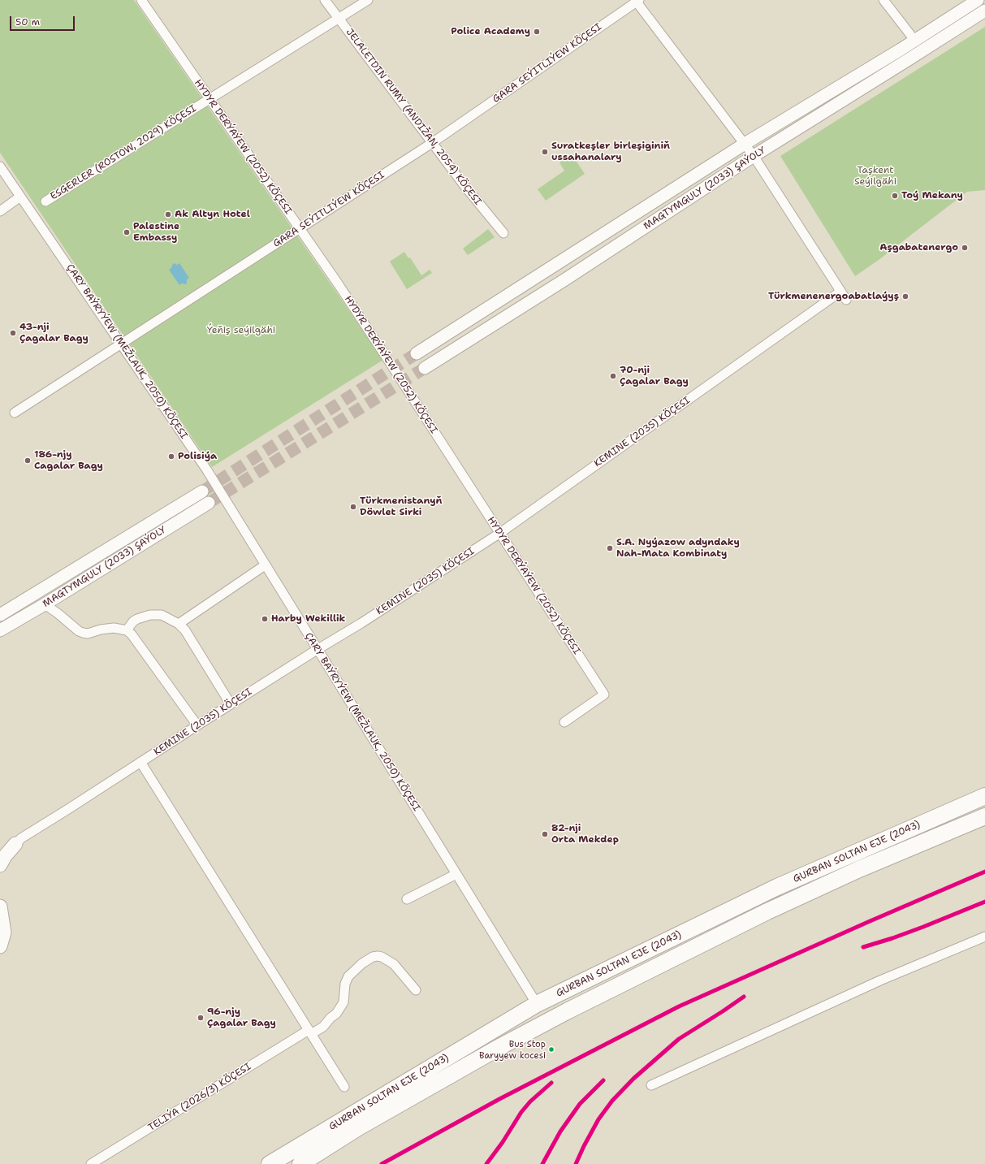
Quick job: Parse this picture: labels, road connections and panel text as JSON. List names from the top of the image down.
{
  "streets": {
    "highway": ["GURBAN SOLTAN EJE (2043)"],
    "main road": ["MAGTYMGULY (2033) ŞAÝOLY"],
    "street": [
      "GARA SEÝITLIÝEW KÖÇESI",
      "JELALETDIN RUMY (ANDIŽAN, 2054) KÖÇESI",
      "HYDYR DERÝAÝEW (2052) KÖÇESI",
      "ESGERLER (ROSTOW, 2029) KÖÇESI",
      "ÇARY BAÝRYÝEW (MEŽLAUK, 2050) KÖÇESI",
      "KEMINE (2035) KÖÇESI",
      "TELIÝA (2026/3) KÖÇESI"
    ]
  },
  "crossings": [
    ["GARA SEÝITLIÝEW KÖÇESI", "JELALETDIN RUMY (ANDIŽAN, 2054) KÖÇESI"],
    ["GARA SEÝITLIÝEW KÖÇESI", "HYDYR DERÝAÝEW (2052) KÖÇESI"],
    ["GARA SEÝITLIÝEW KÖÇESI", "ÇARY BAÝRYÝEW (MEŽLAUK, 2050) KÖÇESI"],
    ["JELALETDIN RUMY (ANDIŽAN, 2054) KÖÇESI", "ESGERLER (ROSTOW, 2029) KÖÇESI"],
    ["HYDYR DERÝAÝEW (2052) KÖÇESI", "ESGERLER (ROSTOW, 2029) KÖÇESI"],
    ["HYDYR DERÝAÝEW (2052) KÖÇESI", "KEMINE (2035) KÖÇESI"],
    ["ÇARY BAÝRYÝEW (MEŽLAUK, 2050) KÖÇESI", "KEMINE (2035) KÖÇESI"],
    ["ÇARY BAÝRYÝEW (MEŽLAUK, 2050) KÖÇESI", "GURBAN SOLTAN EJE (2043)"]
  ],
  "parks": ["Taşkent Seýilgähi", "Ýeňiş seýilgähi"],
  "places": [
    "Police Academy",
    "Suratkeşler birleşiginiň ussahanalary",
    "Toý Mekany",
    "Ak Altyn Hotel",
    "Palestine Embassy",
    "Aşgabatenergo",
    "Türkmenenergoabatlaýyş",
    "43-nji Çagalar Bagy",
    "70-nji Çagalar Bagy",
    "Polisiýa",
    "186-njy Cagalar Bagy",
    "Türkmenistanyň Döwlet Sirki",
    "S.A. Nyýazow adyndaky Nah-Mata Kombinaty",
    "Harby Wekillik",
    "82-nji Orta Mekdep",
    "96-njy Çagalar Bagy",
    "Bus Stop Baryyew kocesi"
  ],
  "scale_bar": "50 m"
}
